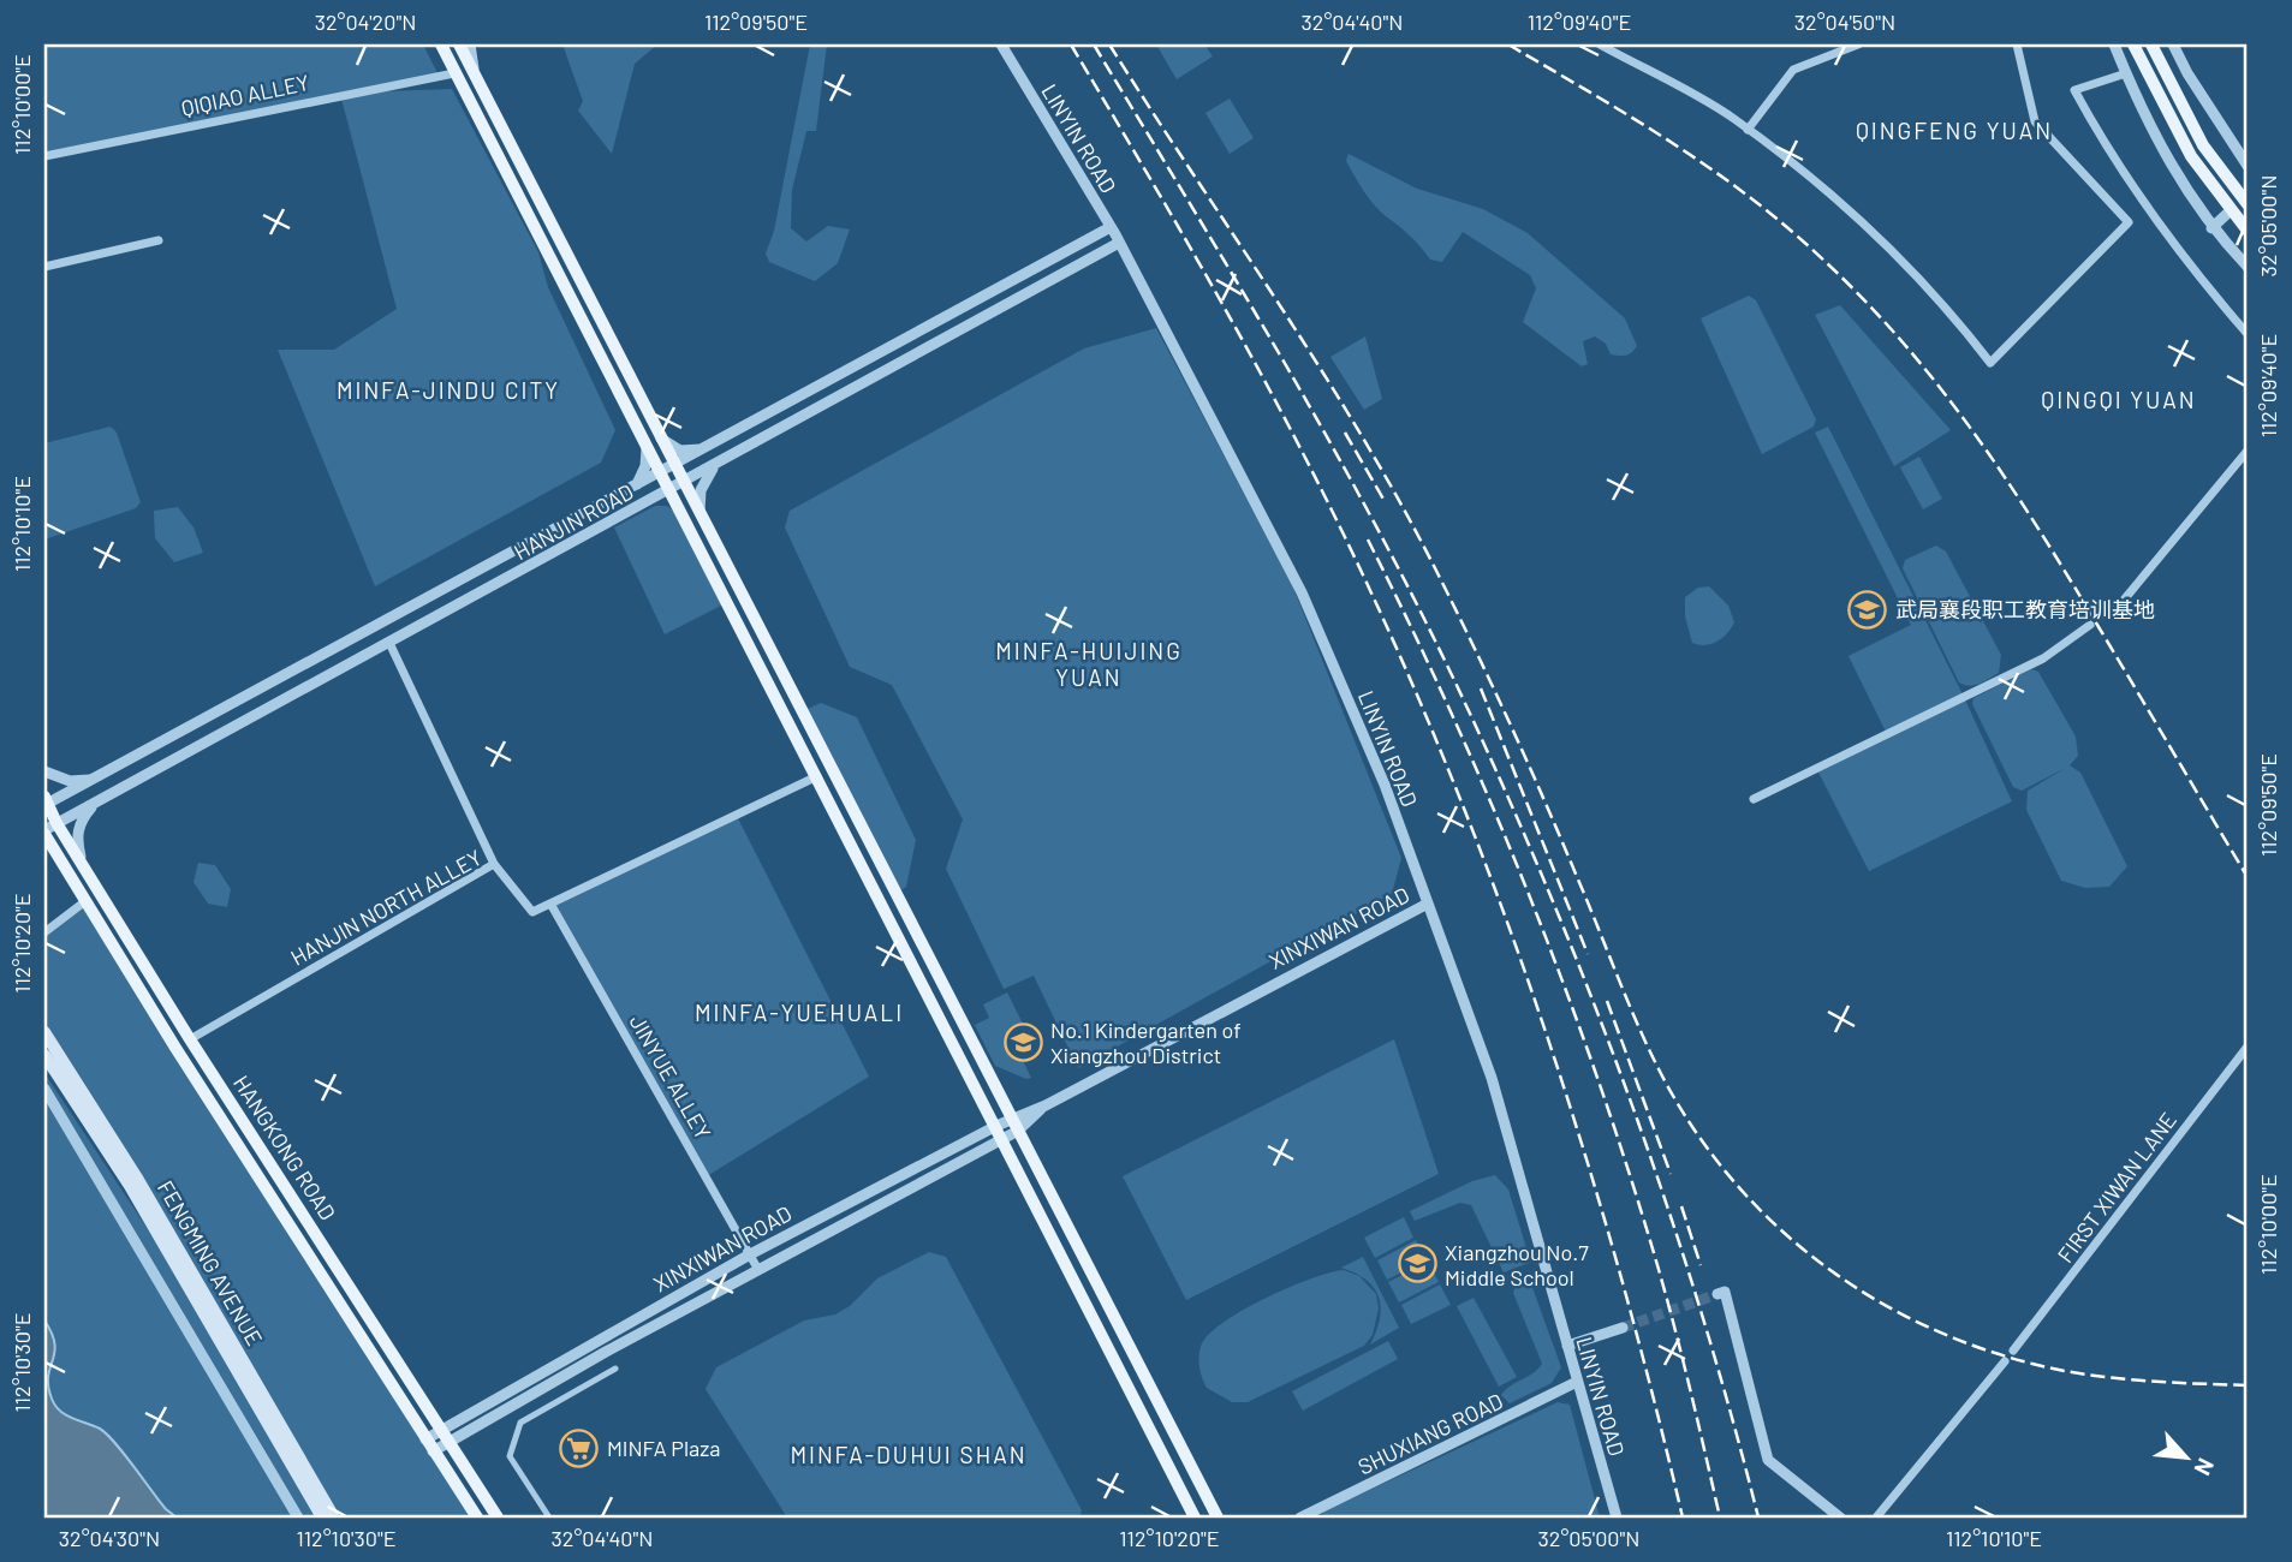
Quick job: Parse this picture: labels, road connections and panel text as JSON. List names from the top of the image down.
{
  "streets": {
    "main road": ["HANGKONG ROAD", "FENGMING AVENUE"],
    "street": [
      "QIQIAO ALLEY",
      "LINYIN ROAD",
      "HANJIN ROAD",
      "HANJIN NORTH ALLEY",
      "XINXIWAN ROAD",
      "JINYUE ALLEY",
      "FIRST XIWAN LANE",
      "SHUXIANG ROAD"
    ]
  },
  "crossings": [
    ["LINYIN ROAD", "HANJIN ROAD"],
    ["LINYIN ROAD", "XINXIWAN ROAD"],
    ["LINYIN ROAD", "SHUXIANG ROAD"],
    ["HANJIN ROAD", "HANGKONG ROAD"],
    ["HANJIN NORTH ALLEY", "JINYUE ALLEY"],
    ["HANJIN NORTH ALLEY", "HANGKONG ROAD"],
    ["XINXIWAN ROAD", "JINYUE ALLEY"],
    ["XINXIWAN ROAD", "HANGKONG ROAD"]
  ],
  "districts": [
    "QINGFENG YUAN",
    "MINFA-JINDU CITY",
    "QINGQI YUAN",
    "MINFA-HUIJING YUAN",
    "MINFA-YUEHUALI",
    "MINFA-DUHUI SHAN"
  ],
  "places": {
    "school or university": ["武局襄段职工教育培训基地", "No.1 Kindergarten of Xiangzhou District", "Xiangzhou No.7 Middle School"],
    "supermarket": ["MINFA Plaza"]
  },
  "north": "bottom right",
  "coordinates": [
    "32°04'20\"N",
    "112°09'50\"E",
    "32°04'40\"N",
    "112°09'40\"E",
    "32°04'50\"N",
    "112°10'00\"E",
    "32°05'00\"N",
    "112°10'10\"E",
    "112°10'20\"E",
    "112°10'30\"E",
    "32°04'30\"N"
  ]
}
